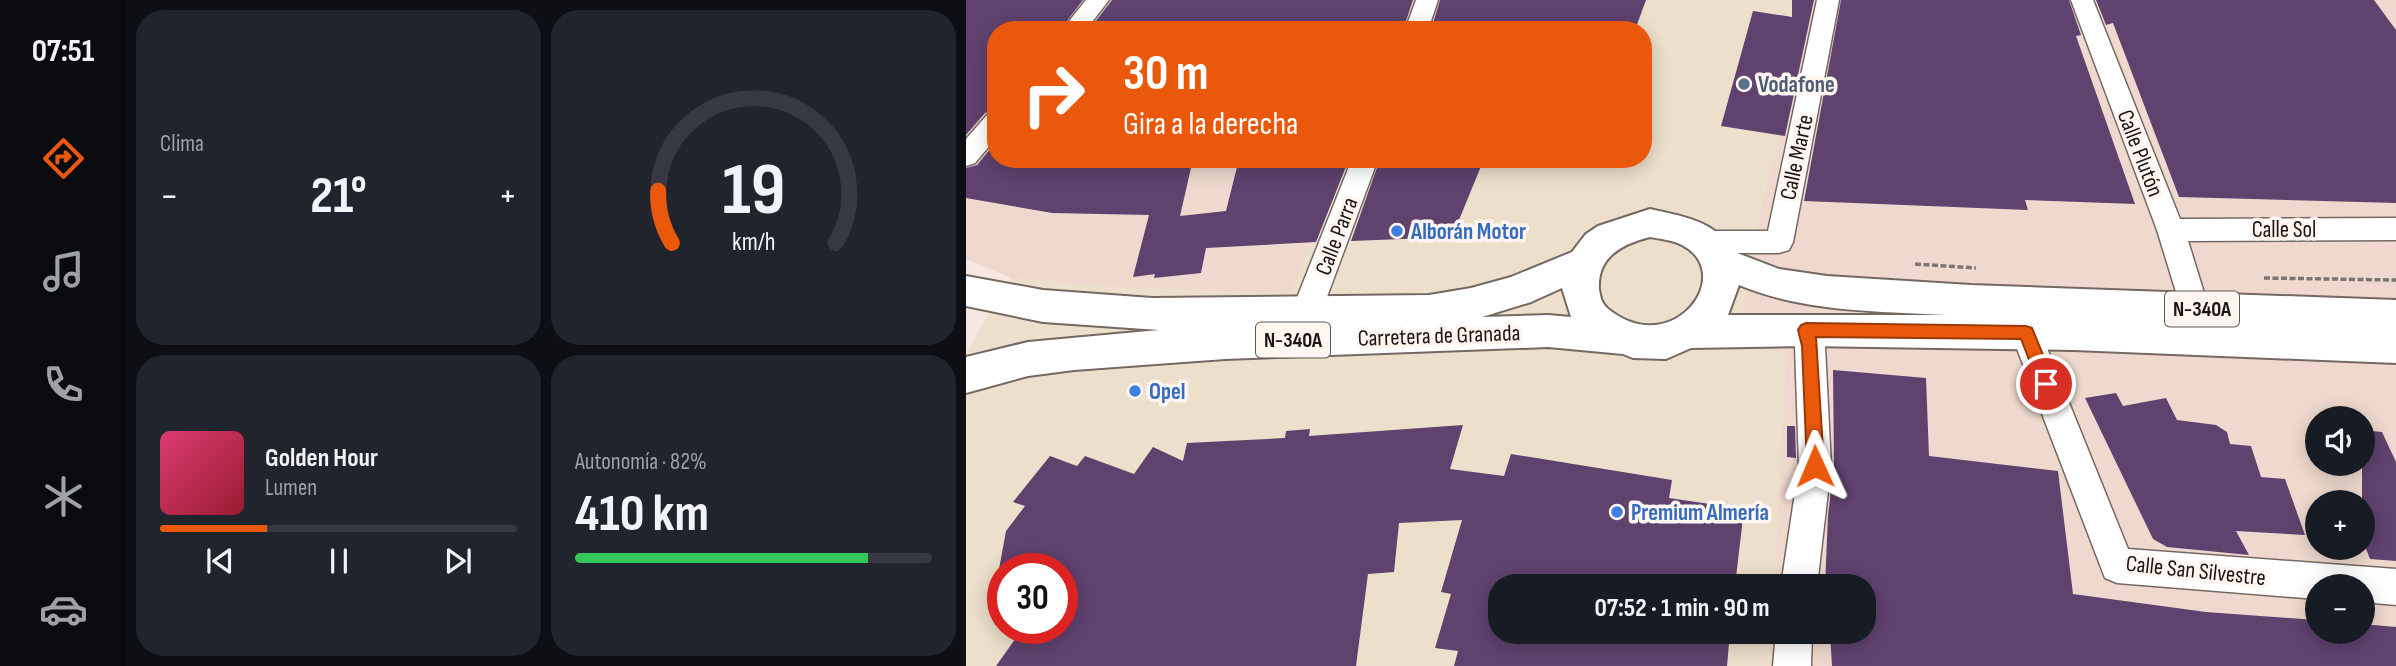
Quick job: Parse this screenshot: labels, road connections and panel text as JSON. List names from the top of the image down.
{
  "streets": {
    "highway": ["N-340A", "Carretera de Granada"],
    "street": [
      "Calle Plutón",
      "Calle Marte",
      "Calle Sol",
      "Calle Parra",
      "Calle San Silvestre"
    ]
  },
  "crossings": [
    ["Calle Plutón", "Calle Sol"],
    ["Calle Plutón", "N-340A"],
    ["Calle Marte", "N-340A"],
    ["Calle Marte", "Carretera de Granada"],
    ["Calle Parra", "Carretera de Granada"],
    ["N-340A", "Carretera de Granada"],
    ["N-340A", "Calle San Silvestre"]
  ],
  "places": [
    "Vodafone",
    "Alborán Motor",
    "Opel",
    "Premium Almería"
  ],
  "page": {
    "tabs": "07:51",
    "tile": [
      "Clima",
      ["Autonomía · 82%", "410 km"]
    ],
    "turn": ["30 m", "Gira a la derecha"],
    "heat": ["−", "21°", "+"],
    "map_buttons": ["+", "−"],
    "song": ["Golden Hour", "Lumen"],
    "limit": "30",
    "trip": "07:52 · 1 min · 90 m",
    "gauge": ["19", "km/h"]
  }
}
